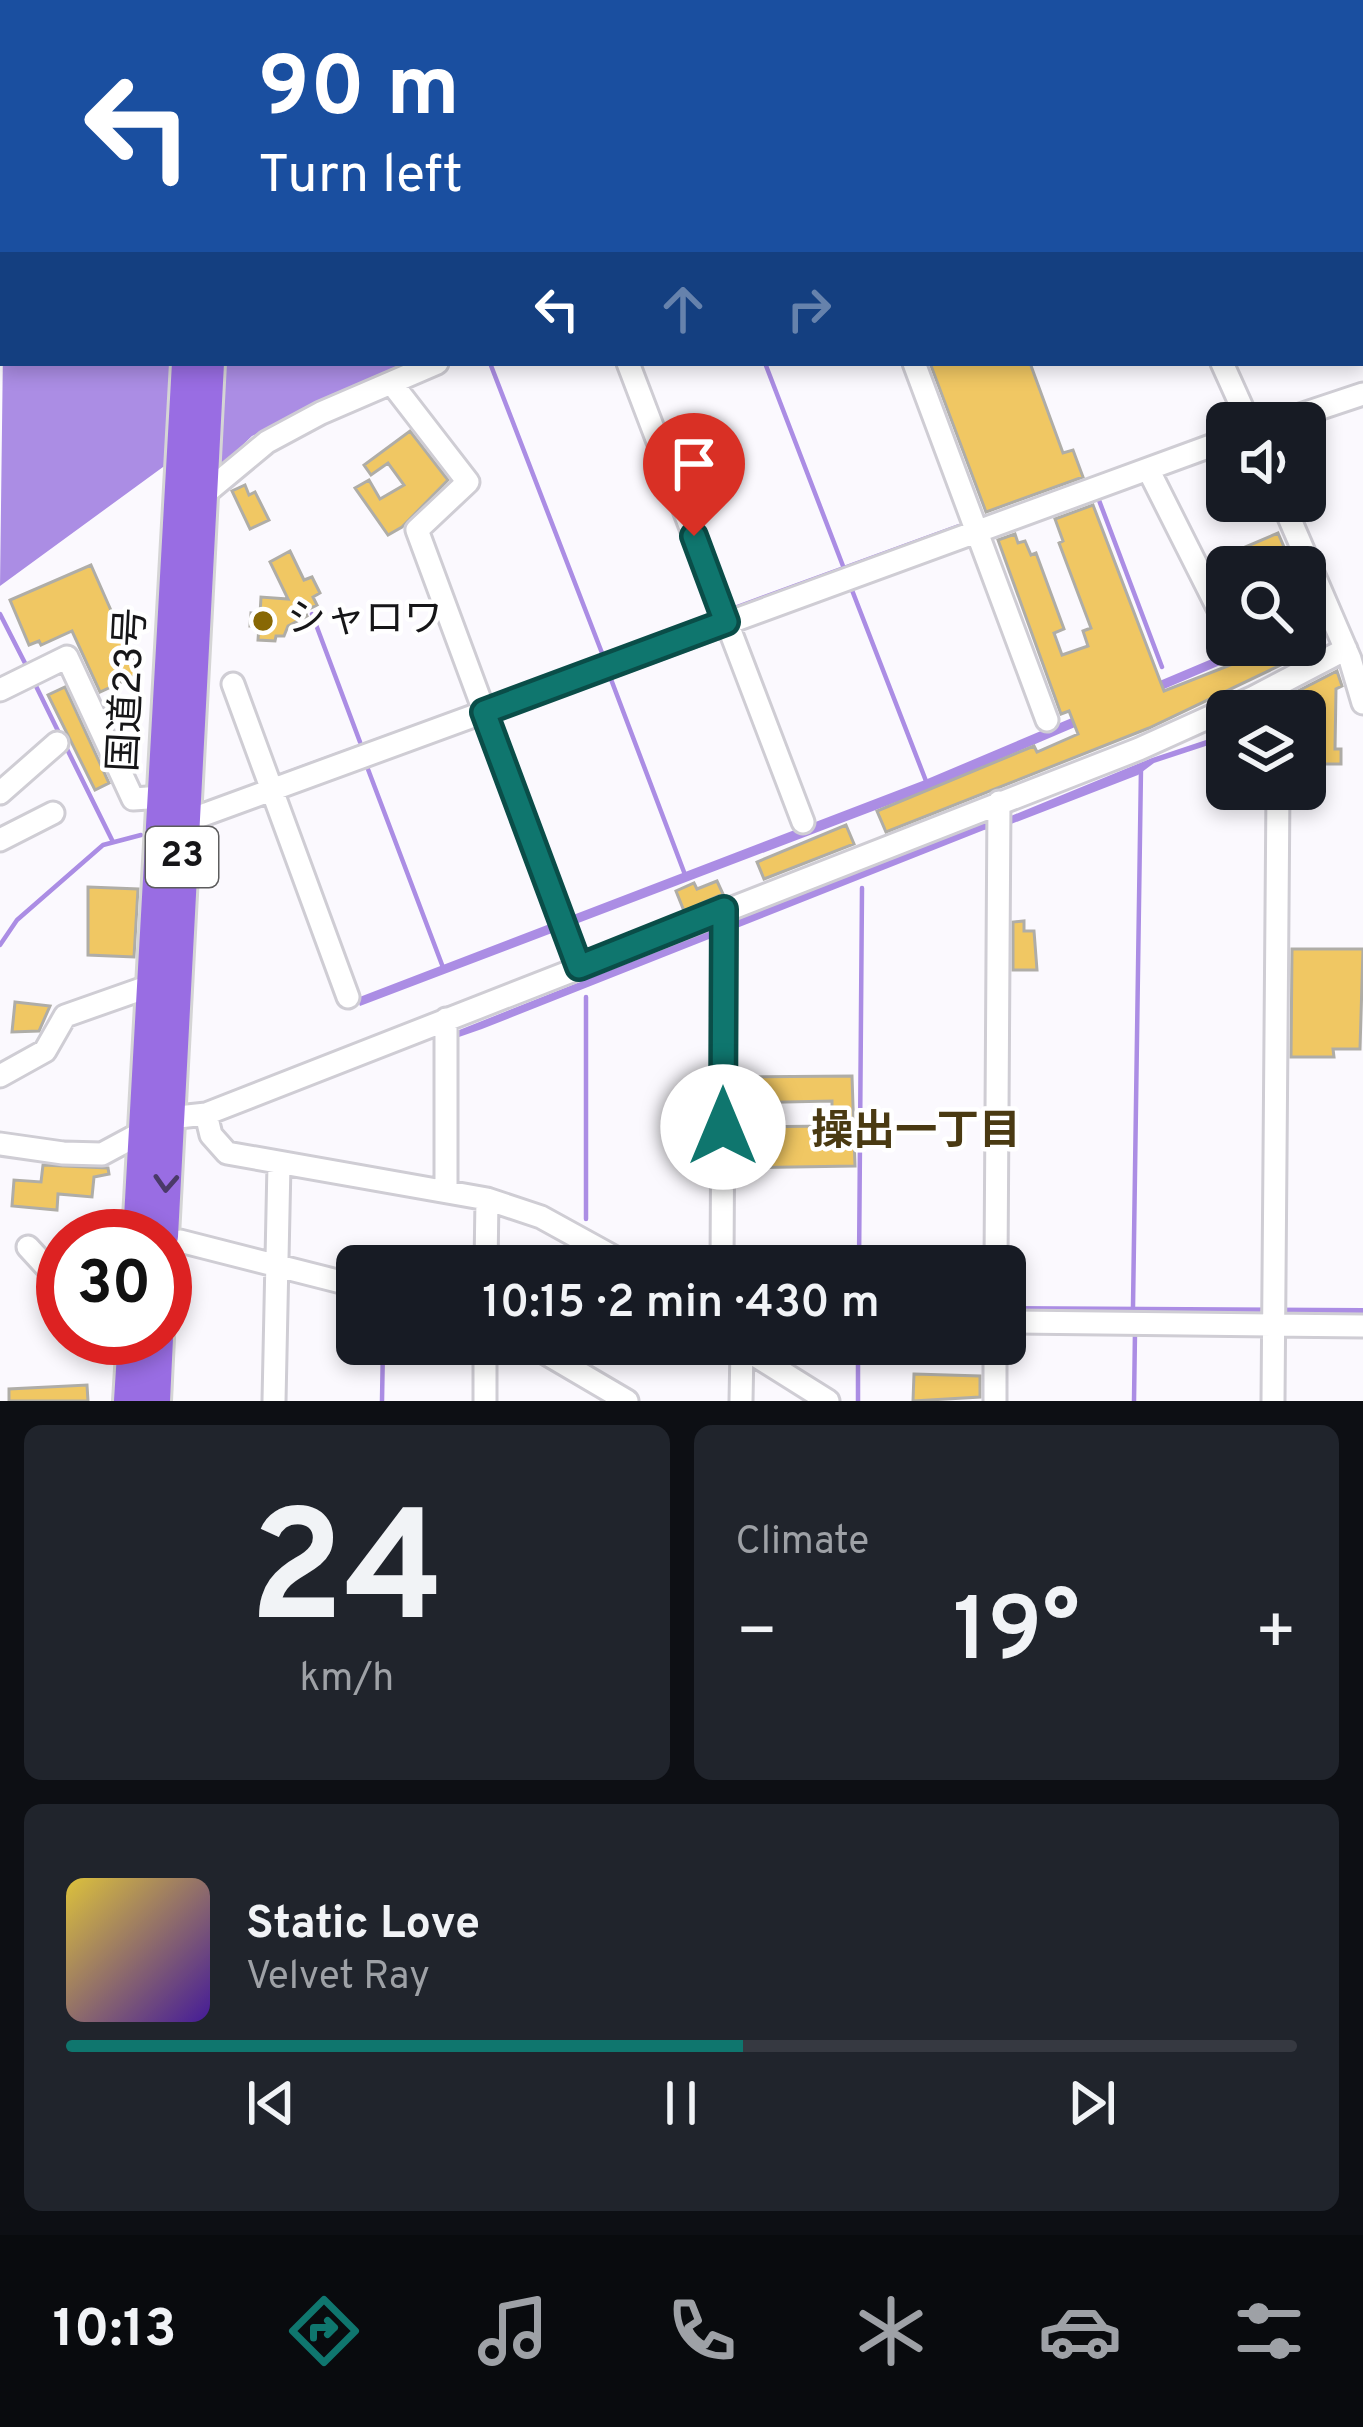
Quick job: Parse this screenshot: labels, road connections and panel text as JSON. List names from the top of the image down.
{
  "streets": {
    "highway": ["国道23号", "23"]
  },
  "districts": ["操出一丁目"],
  "places": ["シャロワ"],
  "page": {
    "turn": ["90 m", "Turn left"],
    "limit": "30",
    "trip": "10:15 · 2 min · 430 m",
    "tile": [
      ["24", "km/h"],
      "Climate"
    ],
    "heat": ["−", "19°", "+"],
    "song": ["Static Love", "Velvet Ray"],
    "tabs": "10:13"
  }
}
